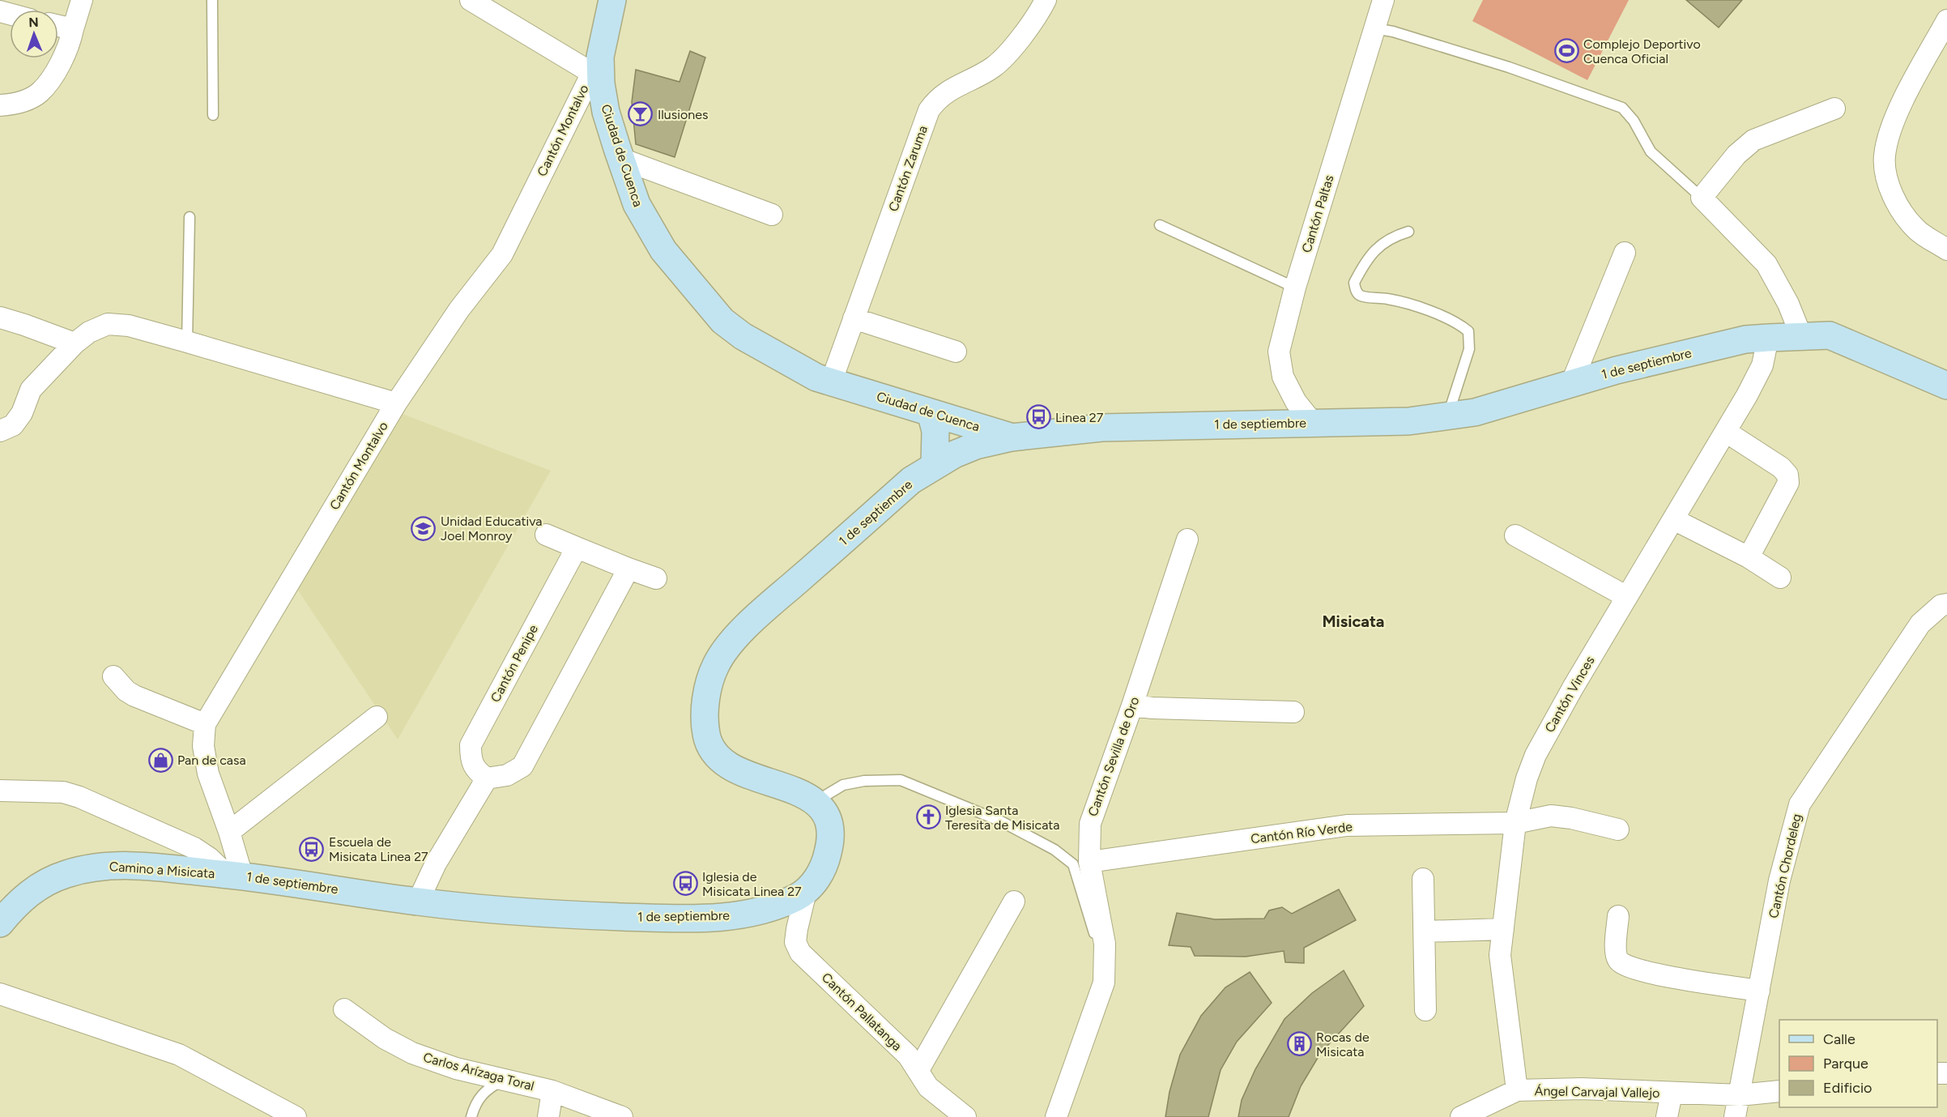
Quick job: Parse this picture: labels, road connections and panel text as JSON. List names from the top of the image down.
{
  "streets": {
    "street": [
      "Cantón Montalvo",
      "Ciudad de Cuenca",
      "Cantón Zaruma",
      "Cantón Paltas",
      "1 de septiembre",
      "Cantón Penipe",
      "Cantón Vinces",
      "Cantón Sevilla de Oro",
      "Cantón Río Verde",
      "Cantón Chordeleg",
      "Camino a Misicata",
      "Cantón Pallatanga",
      "Carlos Arízaga Toral",
      "Ángel Carvajal Vallejo"
    ]
  },
  "crossings": [
    ["Cantón Montalvo", "Ciudad de Cuenca"],
    ["Cantón Montalvo", "1 de septiembre"],
    ["Cantón Montalvo", "Camino a Misicata"],
    ["Ciudad de Cuenca", "Cantón Zaruma"],
    ["Ciudad de Cuenca", "1 de septiembre"],
    ["Cantón Paltas", "1 de septiembre"],
    ["1 de septiembre", "Cantón Vinces"],
    ["1 de septiembre", "Camino a Misicata"],
    ["1 de septiembre", "Cantón Pallatanga"],
    ["Cantón Vinces", "Cantón Río Verde"],
    ["Cantón Vinces", "Ángel Carvajal Vallejo"],
    ["Cantón Sevilla de Oro", "Cantón Río Verde"],
    ["Cantón Chordeleg", "Ángel Carvajal Vallejo"]
  ],
  "districts": ["Misicata"],
  "places": {
    "sports": ["Complejo Deportivo Cuenca Oficial"],
    "bar": ["Ilusiones"],
    "bus stop": ["Linea 27", "Escuela de Misicata Linea 27", "Iglesia de Misicata Linea 27"],
    "school or university": ["Unidad Educativa Joel Monroy"],
    "shop": ["Pan de casa"],
    "church": ["Iglesia Santa Teresita de Misicata"],
    "building": ["Rocas de Misicata"]
  },
  "legend": ["Calle", "Parque", "Edificio"],
  "north": "top"
}
